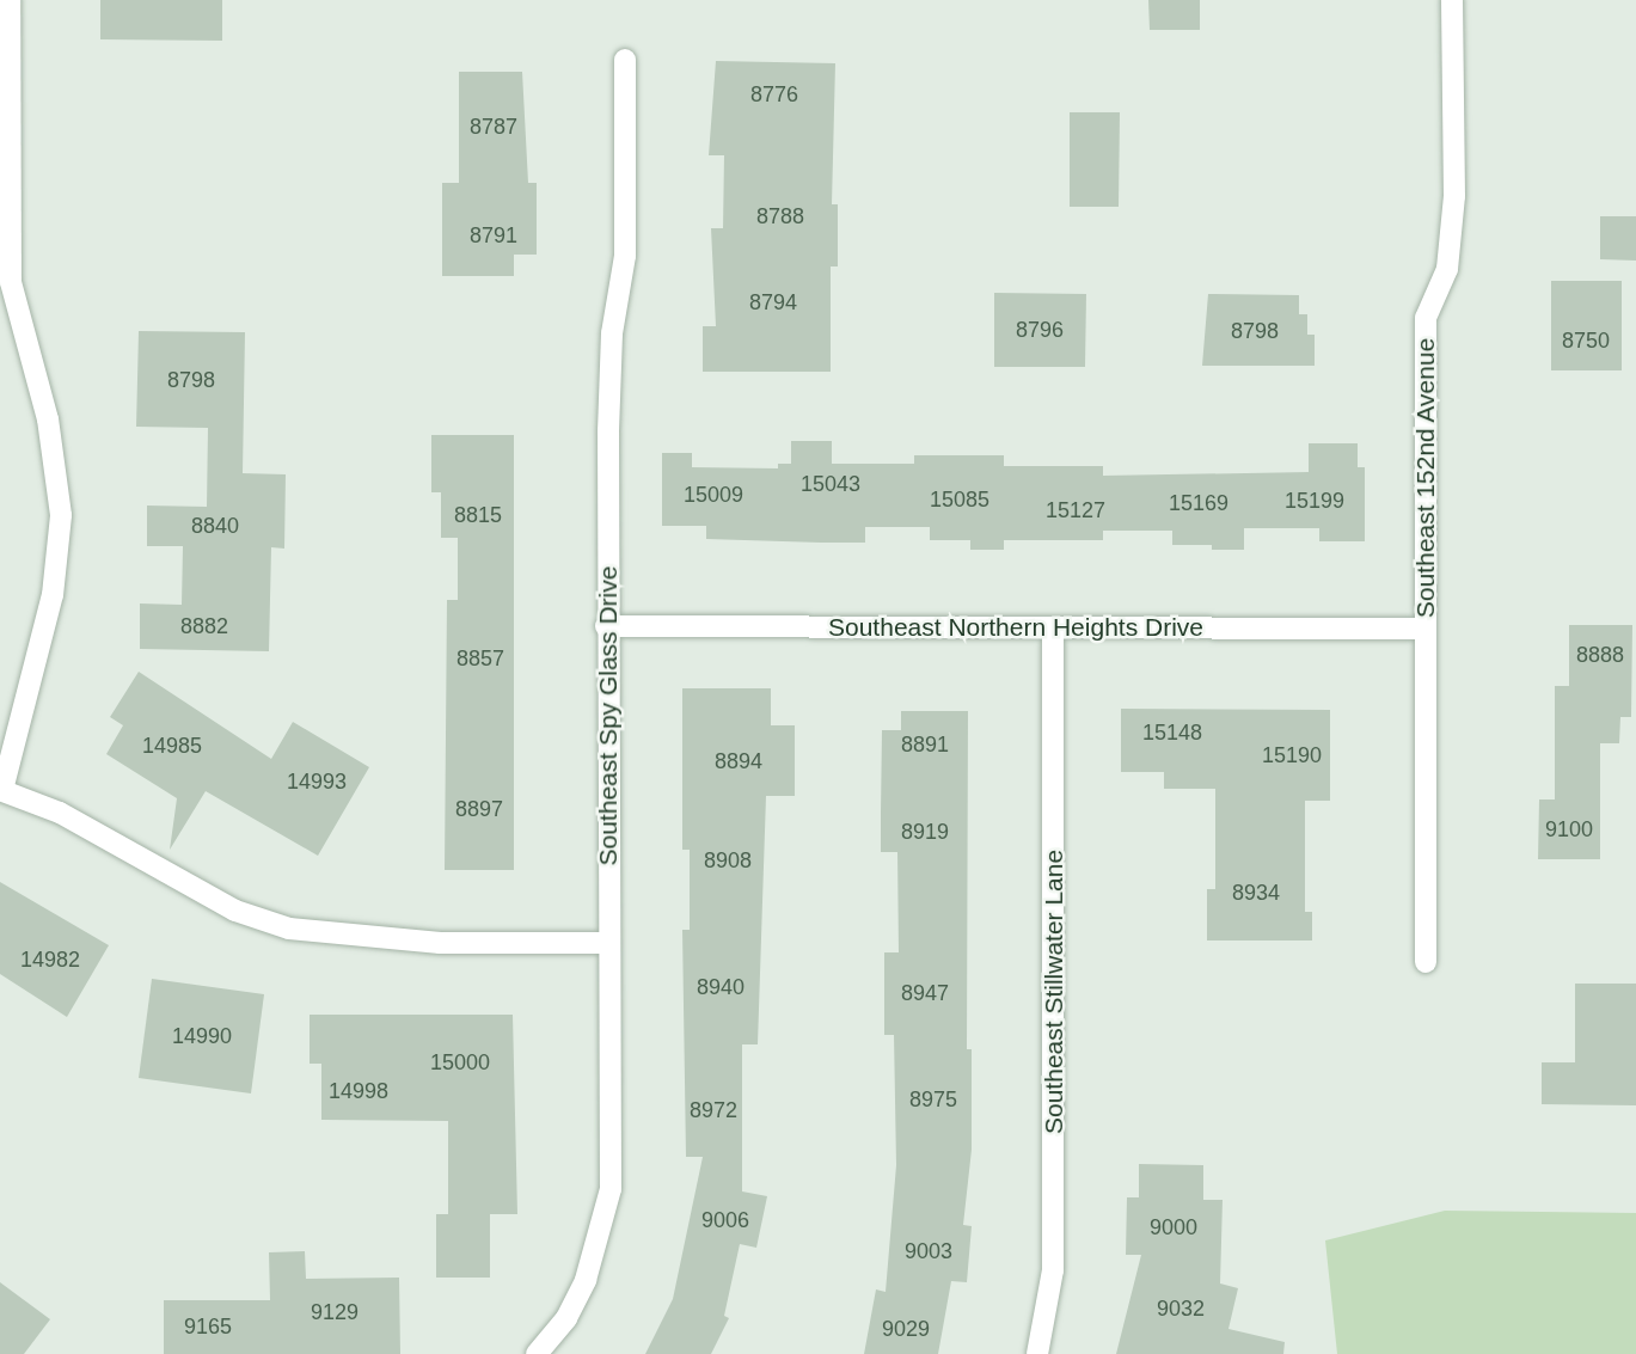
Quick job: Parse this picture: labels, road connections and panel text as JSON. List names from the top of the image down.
{
  "streets": {
    "street": [
      "Southeast 152nd Avenue",
      "Southeast Northern Heights Drive",
      "Southeast Spy Glass Drive",
      "Southeast Stillwater Lane"
    ]
  },
  "crossings": [
    ["Southeast 152nd Avenue", "Southeast Northern Heights Drive"],
    ["Southeast Northern Heights Drive", "Southeast Spy Glass Drive"],
    ["Southeast Northern Heights Drive", "Southeast Stillwater Lane"]
  ],
  "house_numbers": [
    "8776",
    "8787",
    "8788",
    "8791",
    "8794",
    "8796",
    "8798",
    "8750",
    "8798",
    "15043",
    "15009",
    "15085",
    "15199",
    "15169",
    "15127",
    "8815",
    "8840",
    "8882",
    "8888",
    "8857",
    "15148",
    "8891",
    "14985",
    "15190",
    "8894",
    "14993",
    "8897",
    "9100",
    "8919",
    "8908",
    "8934",
    "14982",
    "8940",
    "8947",
    "14990",
    "15000",
    "14998",
    "8975",
    "8972",
    "9006",
    "9000",
    "9003",
    "9032",
    "9129",
    "9165",
    "9029"
  ]
}
